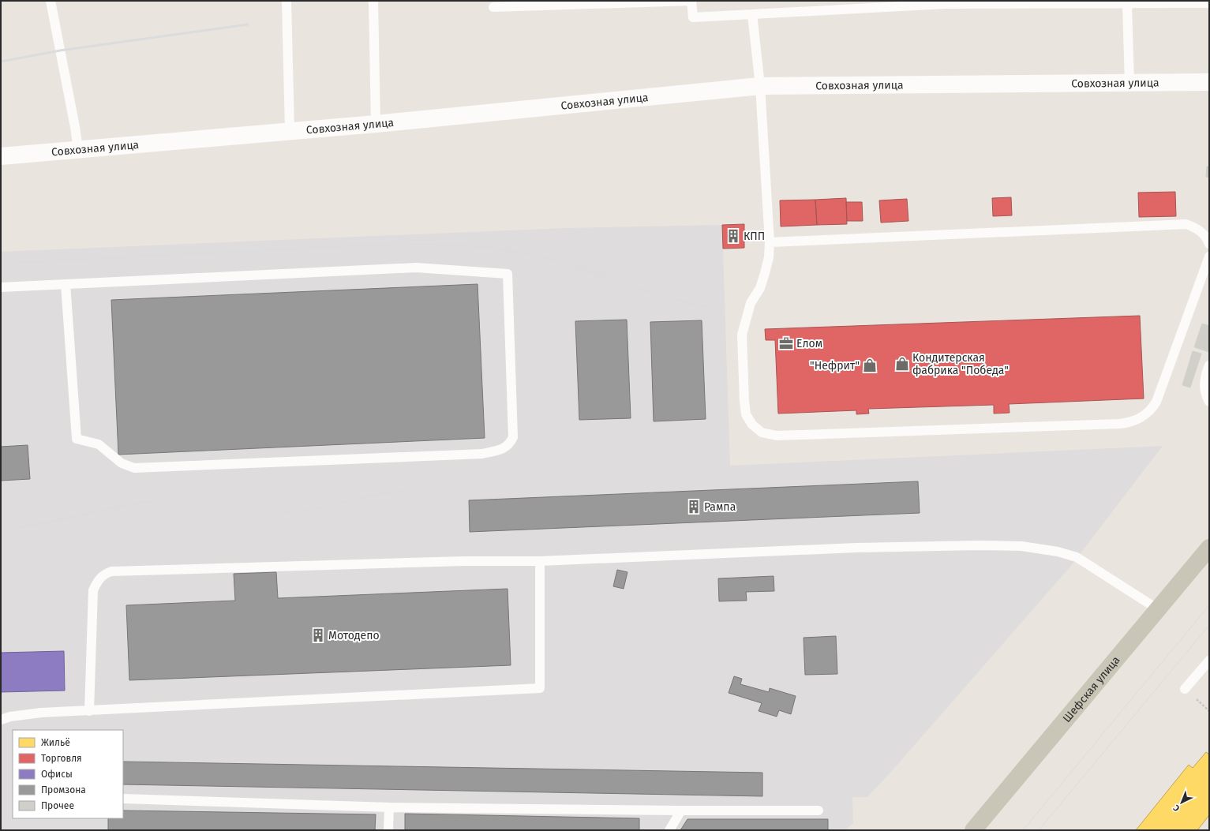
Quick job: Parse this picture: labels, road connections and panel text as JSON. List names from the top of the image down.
{
  "streets": {
    "main road": ["Шефская улица"],
    "street": ["Совхозная улица"]
  },
  "places": {
    "building": ["КПП", "Рампа", "Мотодепо"],
    "office": ["Елом"],
    "shop": ["Кондитерская фабрика \"Победа\"", "\"Нефрит\""]
  },
  "legend": [
    "Жильё",
    "Торговля",
    "Офисы",
    "Промзона",
    "Прочее"
  ],
  "north": "bottom left"
}
